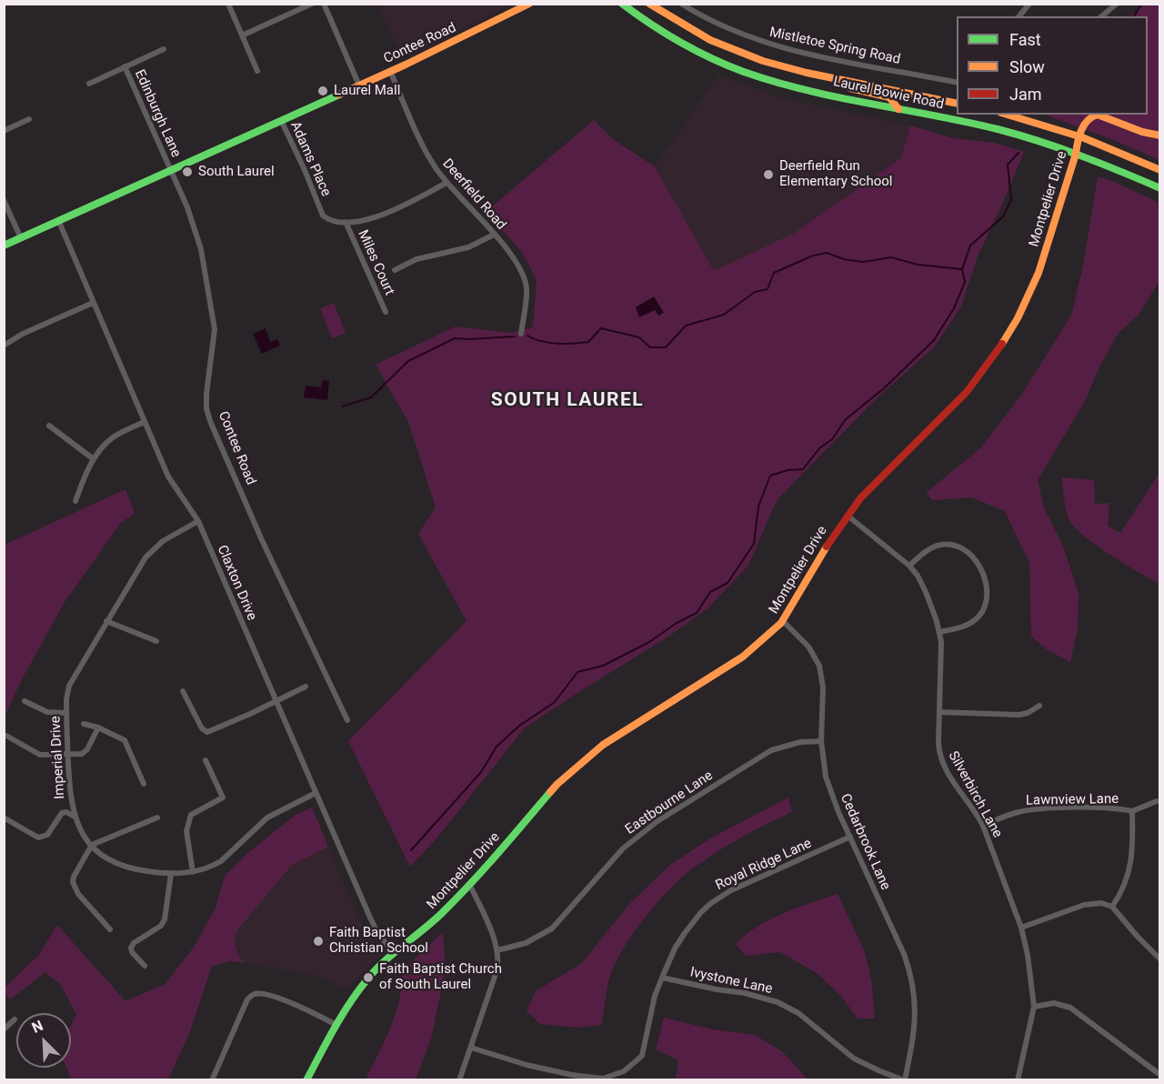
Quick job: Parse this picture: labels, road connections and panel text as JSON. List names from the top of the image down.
{
  "streets": {
    "street": [
      "Contee Road",
      "Mistletoe Spring Road",
      "Laurel Bowie Road",
      "Edinburgh Lane",
      "Adams Place",
      "Deerfield Road",
      "Montpelier Drive",
      "Miles Court",
      "Claxton Drive",
      "Imperial Drive",
      "Silverbirch Lane",
      "Lawnview Lane",
      "Eastbourne Lane",
      "Cedarbrook Lane",
      "Royal Ridge Lane",
      "Ivystone Lane"
    ]
  },
  "crossings": [
    ["Contee Road", "Edinburgh Lane"],
    ["Contee Road", "Adams Place"],
    ["Contee Road", "Deerfield Road"],
    ["Contee Road", "Claxton Drive"],
    ["Laurel Bowie Road", "Montpelier Drive"],
    ["Adams Place", "Miles Court"],
    ["Montpelier Drive", "Claxton Drive"],
    ["Montpelier Drive", "Silverbirch Lane"],
    ["Montpelier Drive", "Cedarbrook Lane"],
    ["Claxton Drive", "Imperial Drive"],
    ["Silverbirch Lane", "Lawnview Lane"],
    ["Eastbourne Lane", "Cedarbrook Lane"],
    ["Cedarbrook Lane", "Royal Ridge Lane"],
    ["Cedarbrook Lane", "Ivystone Lane"],
    ["Royal Ridge Lane", "Ivystone Lane"]
  ],
  "districts": ["SOUTH LAUREL"],
  "places": [
    "Laurel Mall",
    "South Laurel",
    "Deerfield Run Elementary School",
    "Faith Baptist Christian School",
    "Faith Baptist Church of South Laurel"
  ],
  "legend": ["Fast", "Slow", "Jam"],
  "north": "top left"
}
